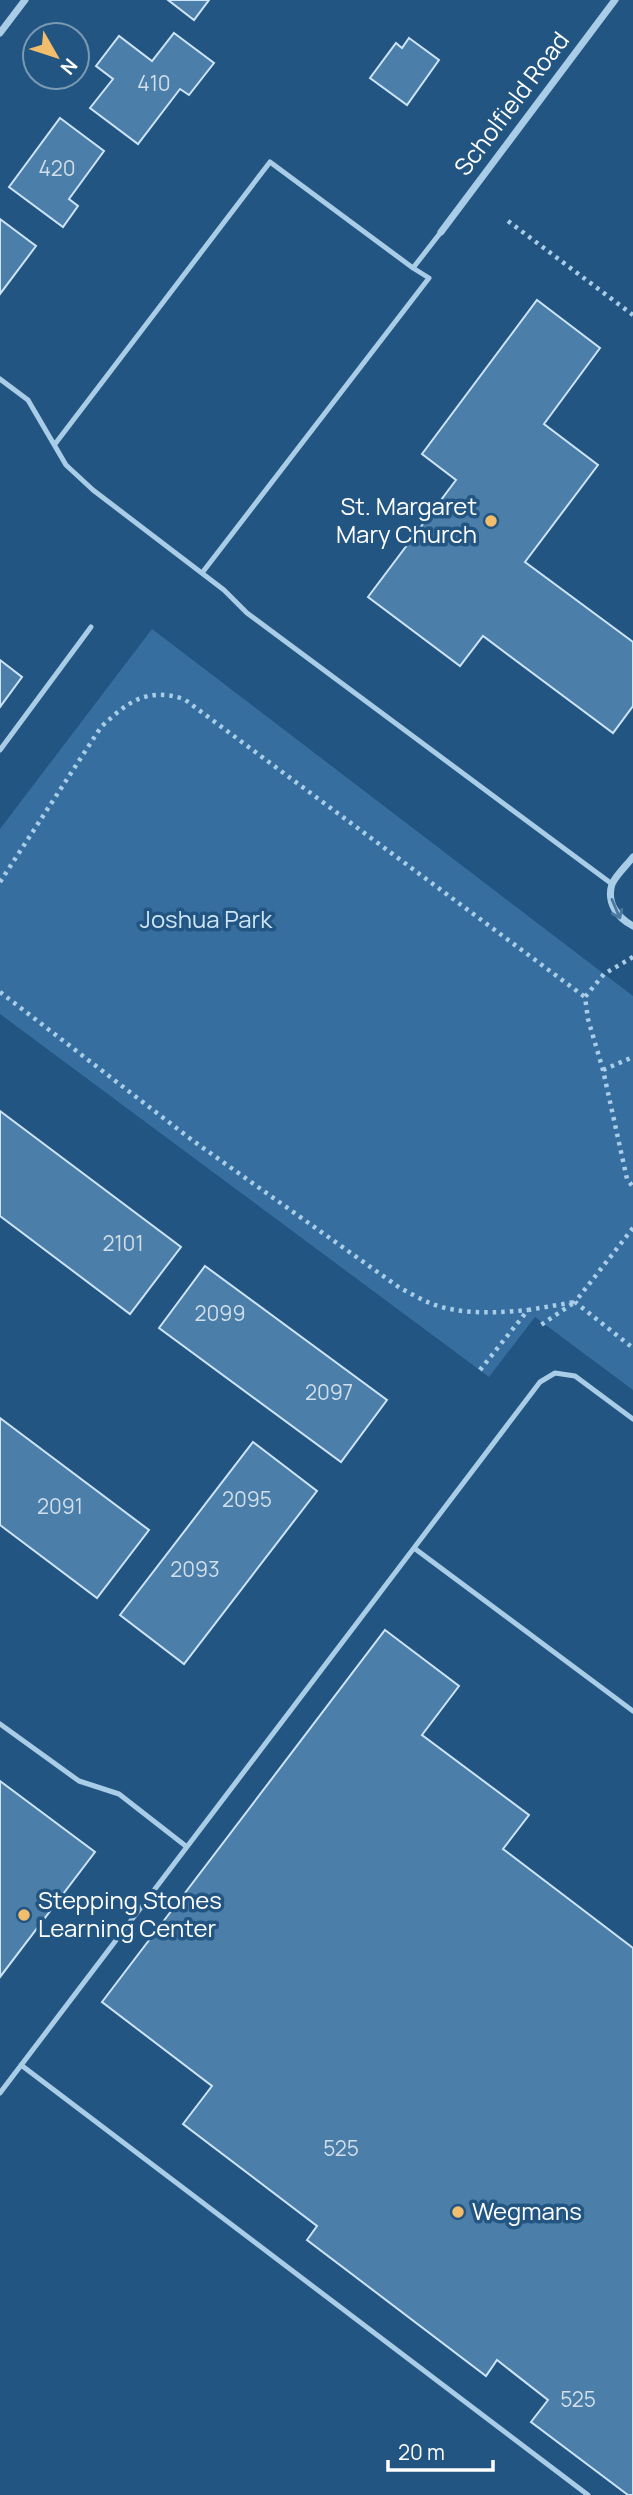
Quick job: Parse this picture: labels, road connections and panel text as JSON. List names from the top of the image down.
{
  "streets": {
    "street": ["Scholfield Road"]
  },
  "parks": ["Joshua Park"],
  "places": ["St. Margaret Mary Church", "Stepping Stones Learning Center", "Wegmans"],
  "house_numbers": [
    "410",
    "420",
    "2101",
    "2099",
    "2097",
    "2095",
    "2091",
    "2093",
    "525",
    "525"
  ],
  "scale_bar": "20 m",
  "north": "bottom right"
}
